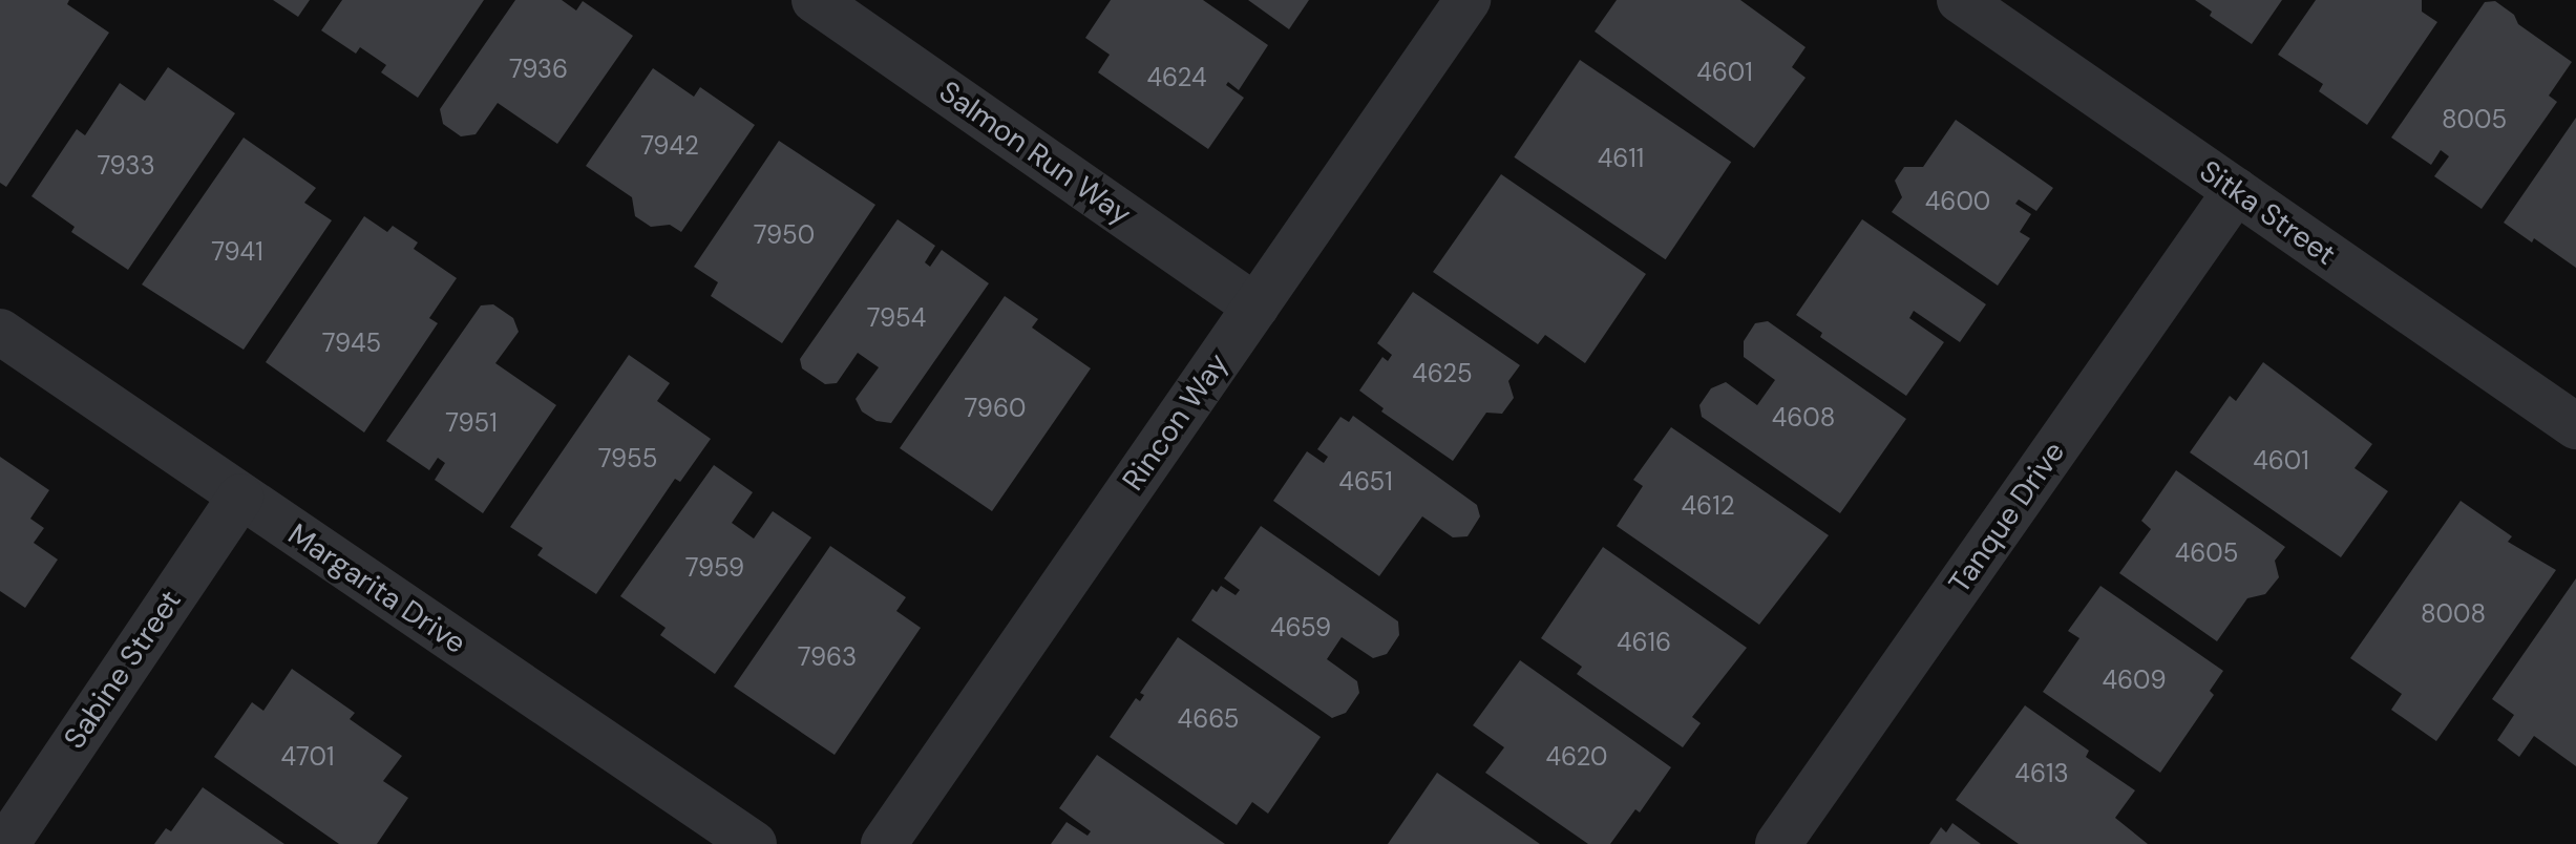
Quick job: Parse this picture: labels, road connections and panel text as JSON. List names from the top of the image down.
{
  "streets": {
    "street": [
      "Salmon Run Way",
      "Sitka Street",
      "Rincon Way",
      "Tanque Drive",
      "Margarita Drive",
      "Sabine Street"
    ]
  },
  "crossings": [
    ["Salmon Run Way", "Rincon Way"],
    ["Sitka Street", "Tanque Drive"],
    ["Margarita Drive", "Sabine Street"]
  ],
  "house_numbers": [
    "7936",
    "4601",
    "4624",
    "8005",
    "7942",
    "4611",
    "7933",
    "4600",
    "7950",
    "7941",
    "7954",
    "7945",
    "4625",
    "7960",
    "4608",
    "7951",
    "7955",
    "4601",
    "4651",
    "4612",
    "4605",
    "7959",
    "8008",
    "4659",
    "4616",
    "7963",
    "4609",
    "4665",
    "4701",
    "4620",
    "4613"
  ]
}
